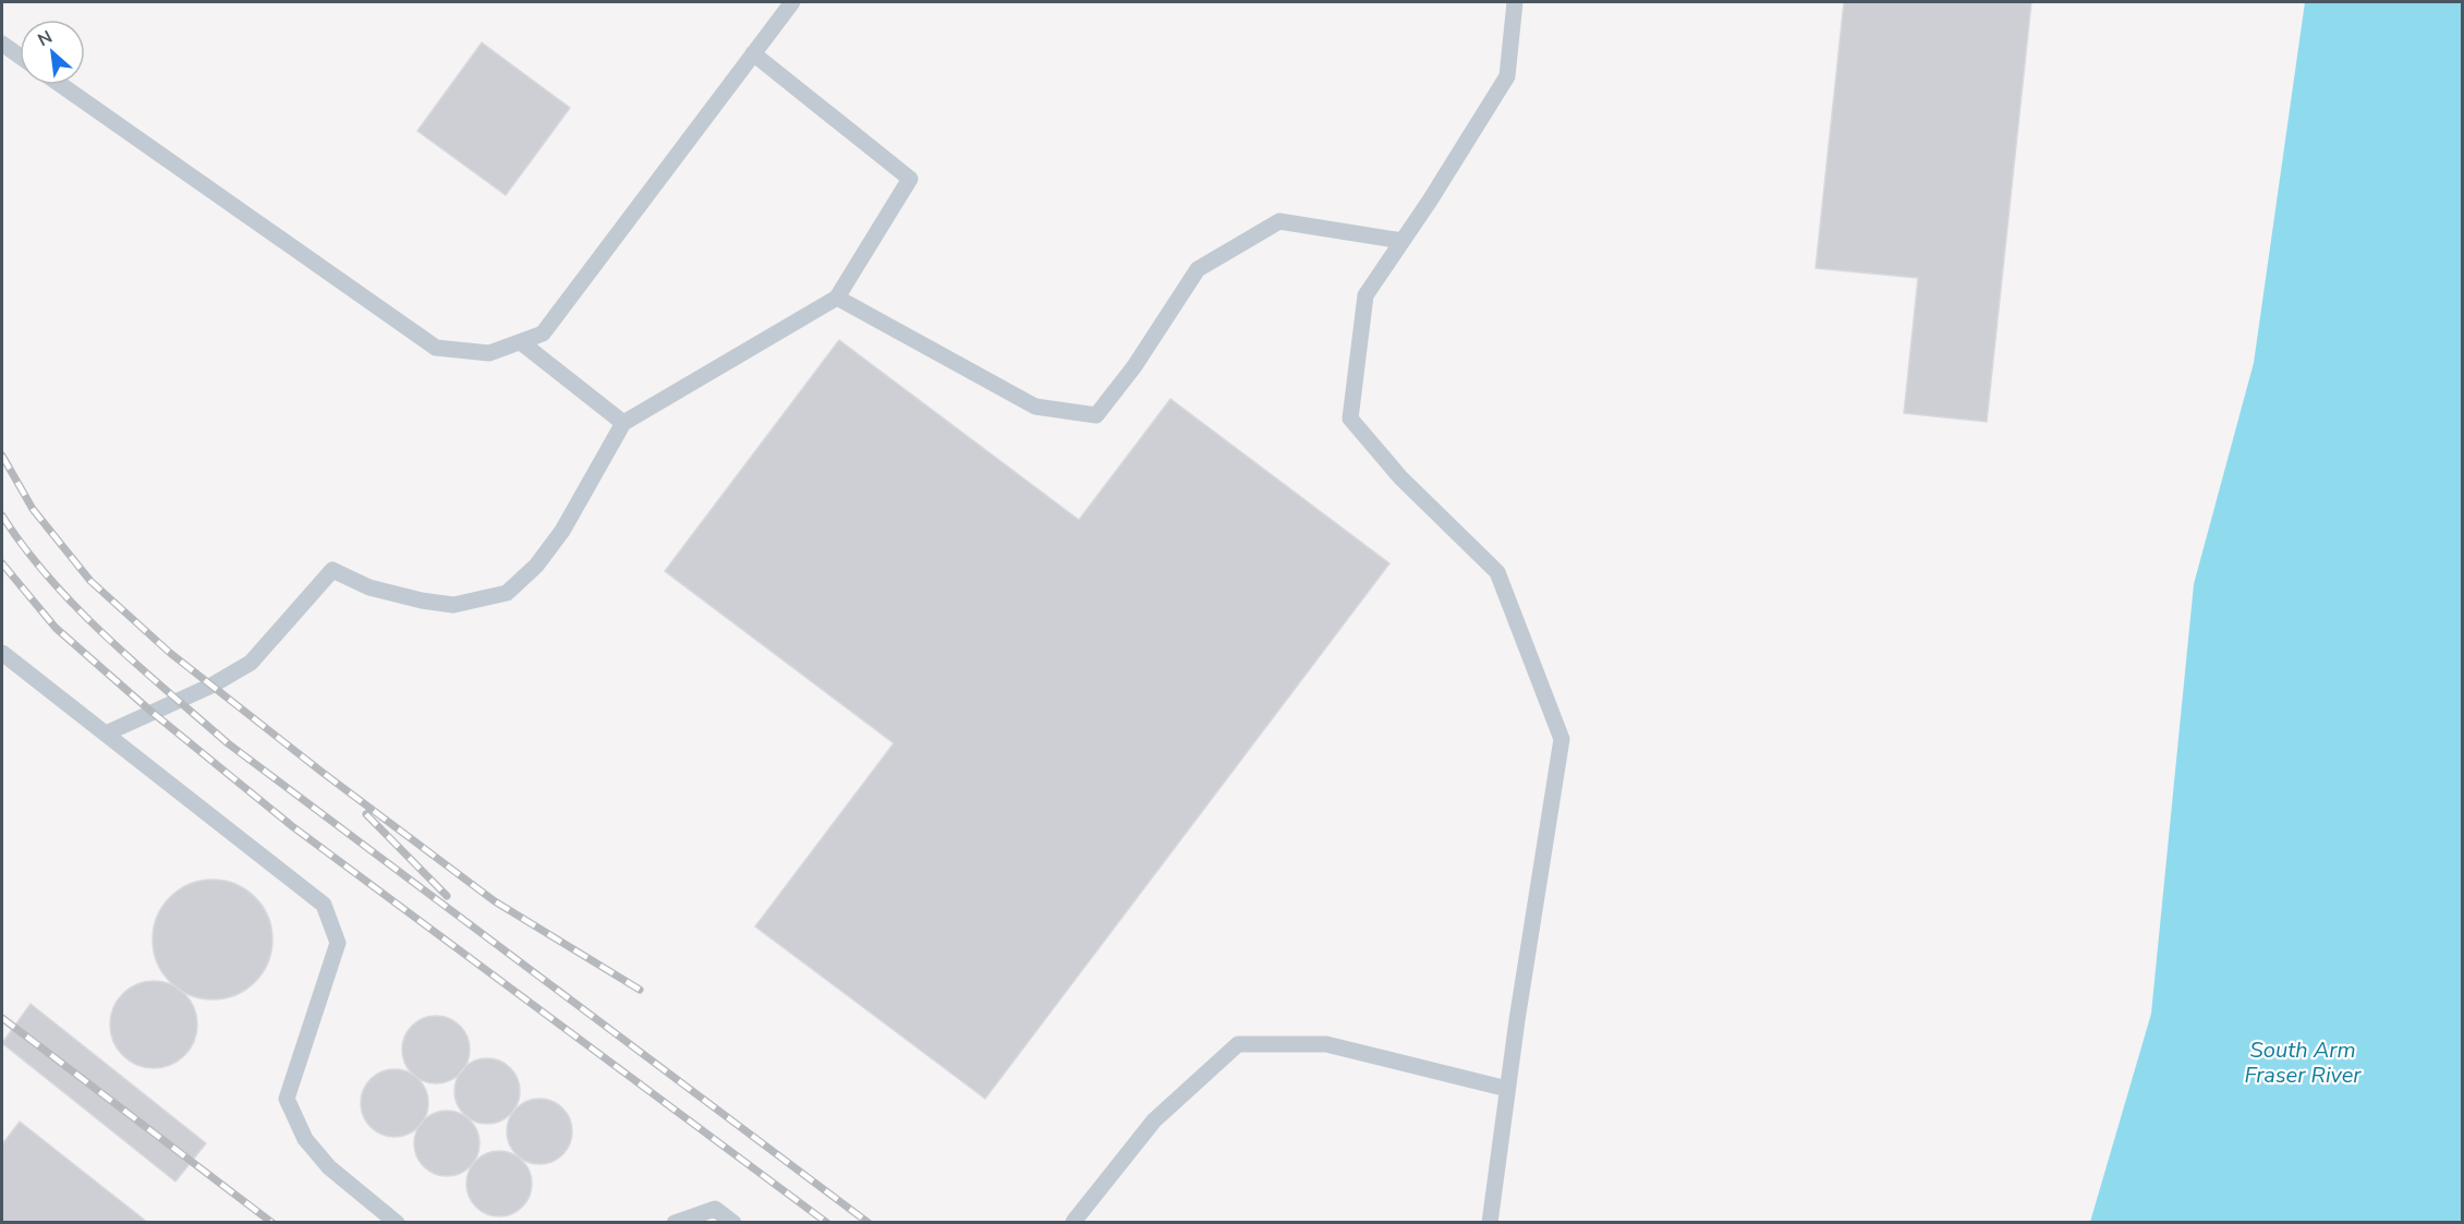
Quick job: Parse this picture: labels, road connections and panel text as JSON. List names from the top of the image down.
{
  "water": ["South Arm Fraser River"],
  "north": "top left"
}
